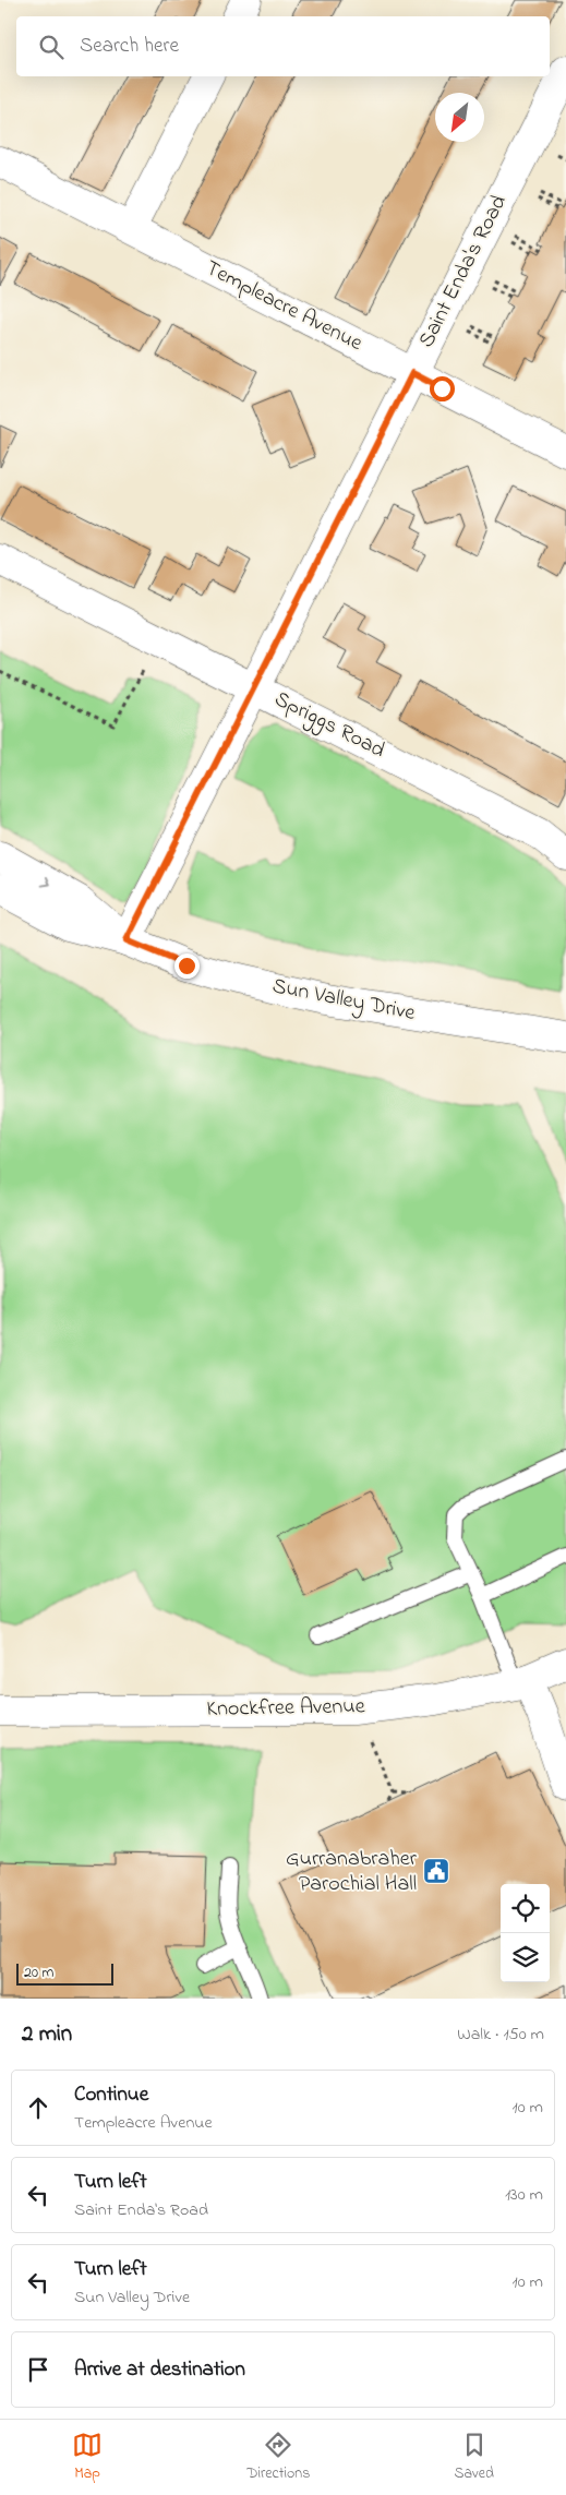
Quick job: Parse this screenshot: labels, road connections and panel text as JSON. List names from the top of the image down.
{
  "streets": {
    "street": [
      "Saint Enda's Road",
      "Templeacre Avenue",
      "Spriggs Road",
      "Sun Valley Drive",
      "Knockfree Avenue"
    ]
  },
  "crossings": [
    ["Saint Enda's Road", "Templeacre Avenue"],
    ["Saint Enda's Road", "Spriggs Road"],
    ["Saint Enda's Road", "Sun Valley Drive"]
  ],
  "places": {
    "public building": ["Gurranabraher Parochial Hall"]
  },
  "scale_bar": "20 m",
  "north": "bottom left",
  "page": {
    "search": "Search here",
    "scale": "20 m",
    "heading": ["2 min", "Walk · 150 m"],
    "list": [
      ["Continue", "Templeacre Avenue", "10 m"],
      ["Turn left", "Saint Enda's Road", "130 m"],
      ["Turn left", "Sun Valley Drive", "10 m"],
      "Arrive at destination"
    ],
    "nav": ["Map", "Directions", "Saved"]
  }
}
